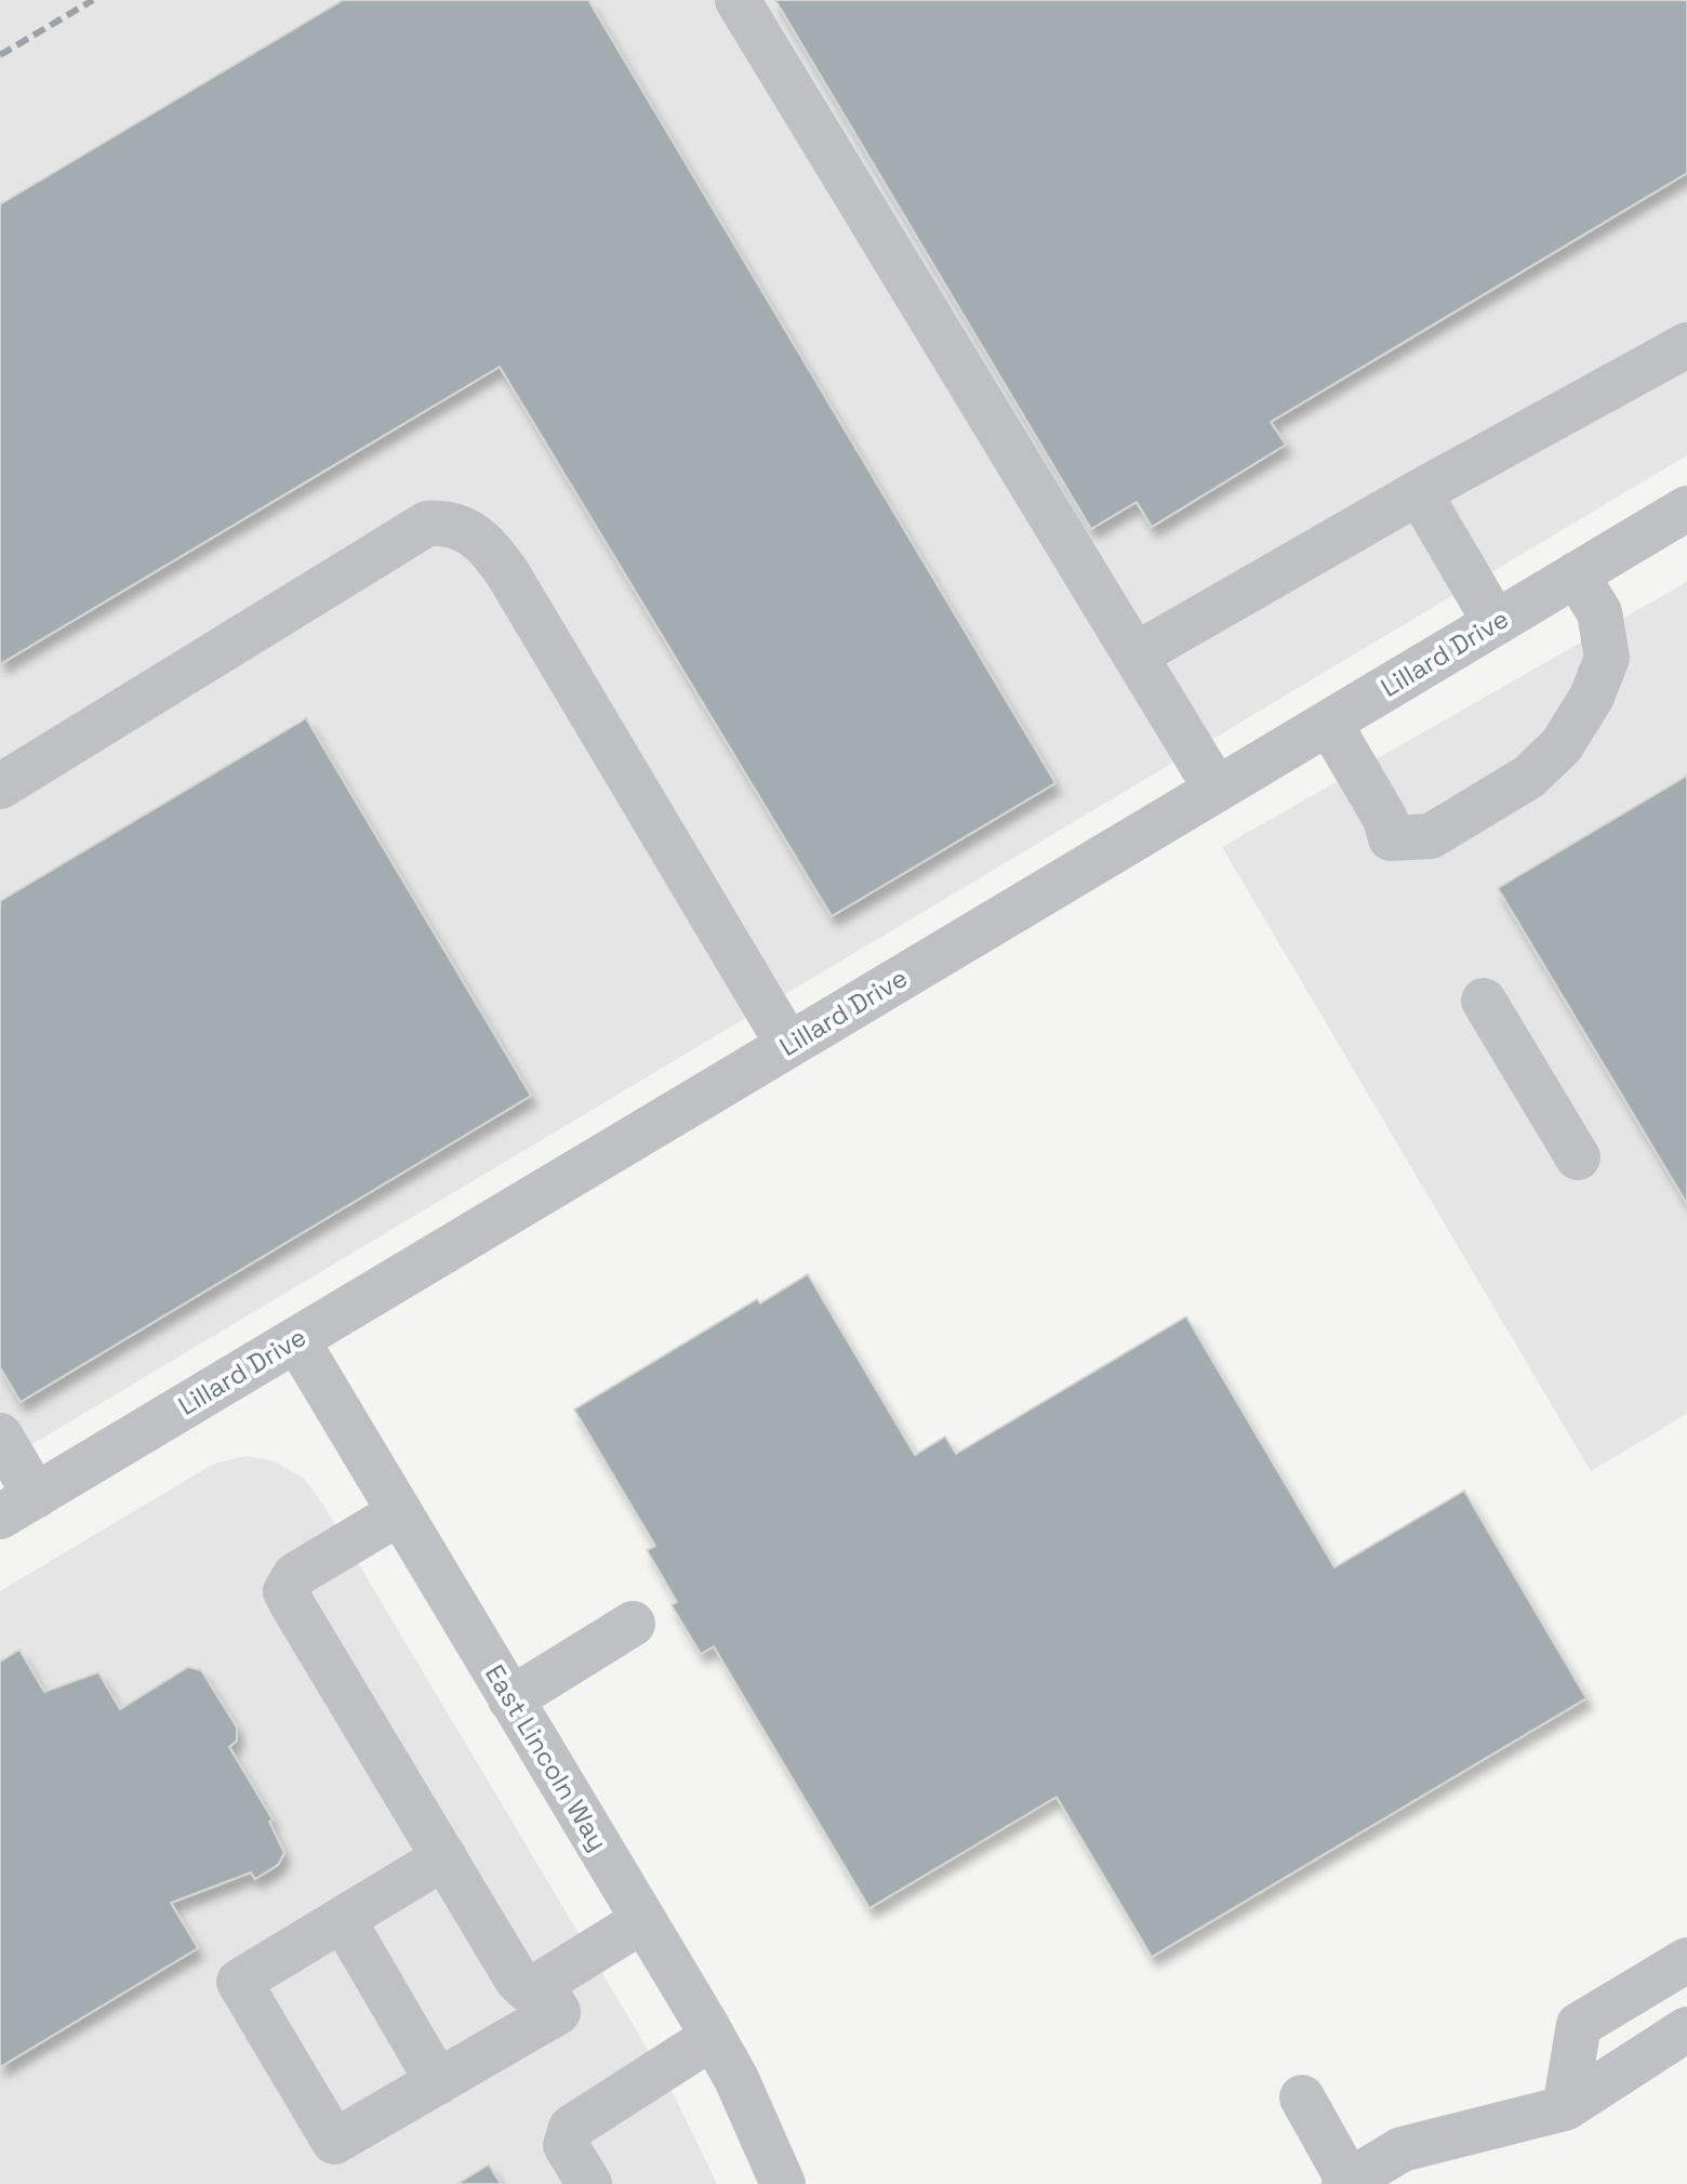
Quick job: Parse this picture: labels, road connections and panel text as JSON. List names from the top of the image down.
{
  "streets": {
    "street": ["Lillard Drive", "East Lincoln Way"]
  },
  "crossings": [
    ["Lillard Drive", "East Lincoln Way"]
  ]
}
